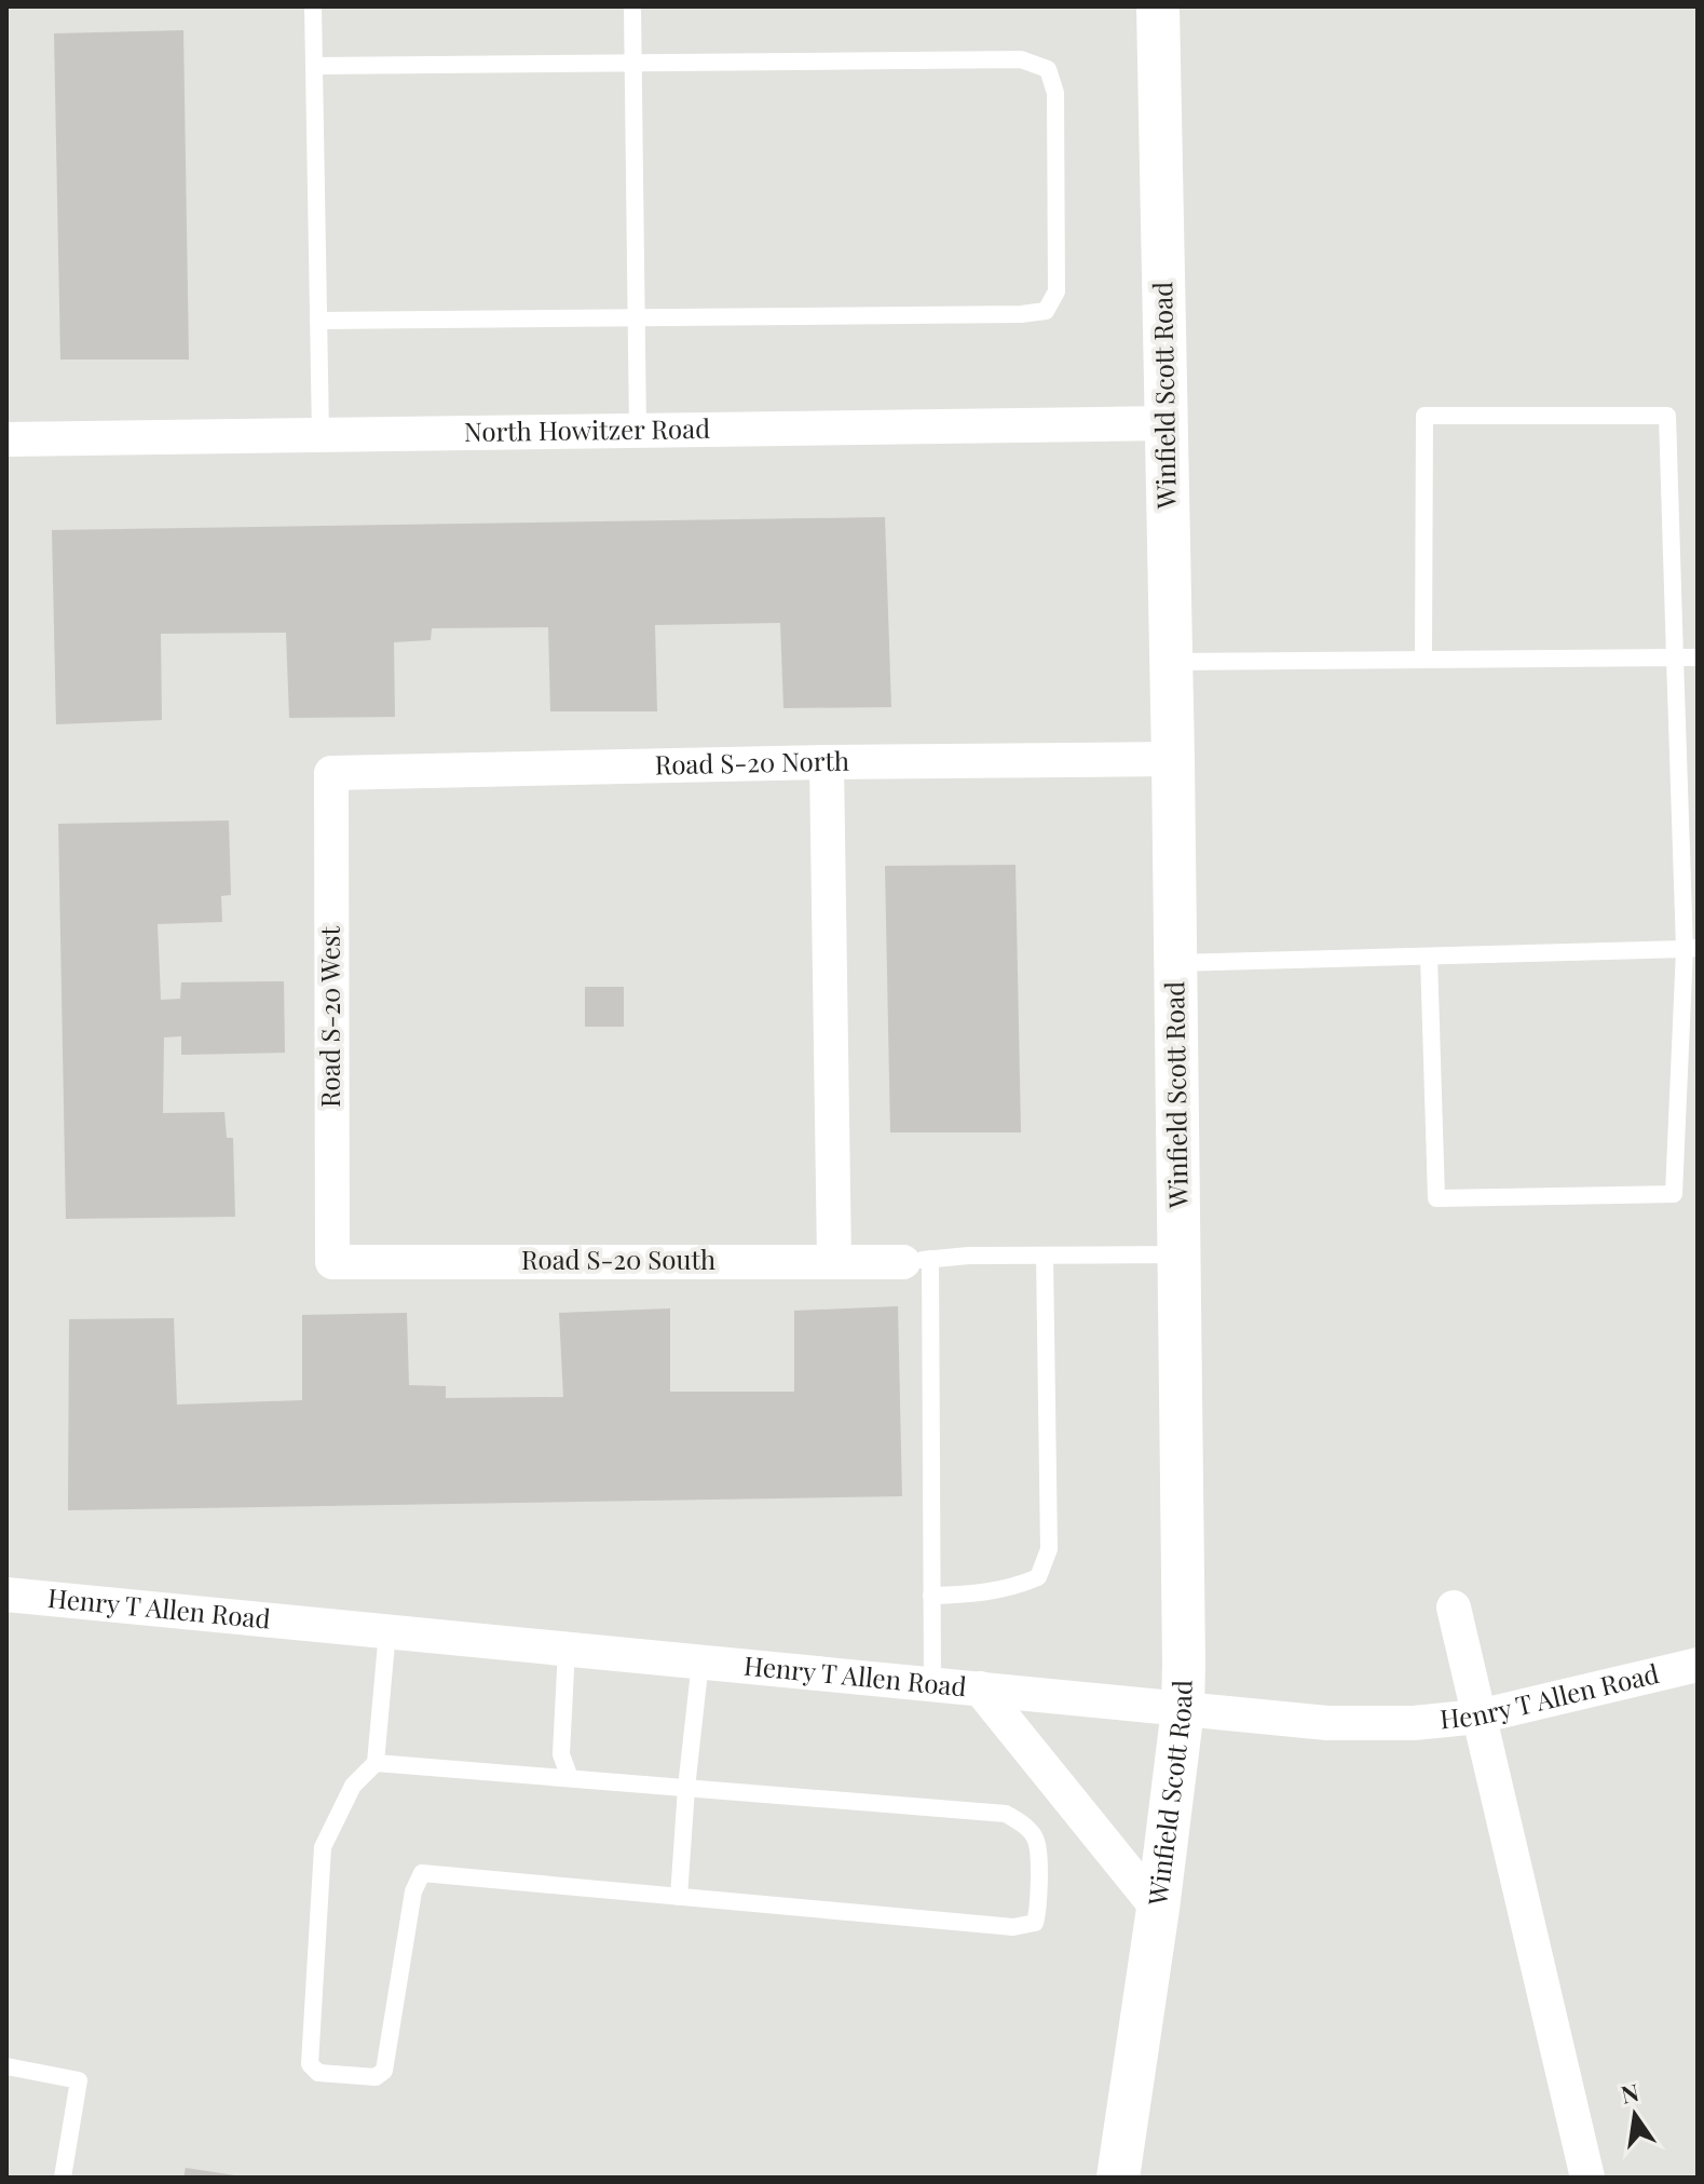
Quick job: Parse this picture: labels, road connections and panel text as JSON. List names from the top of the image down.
{
  "streets": {
    "street": [
      "Winfield Scott Road",
      "North Howitzer Road",
      "Road S-20 North",
      "Road S-20 West",
      "Road S-20 South",
      "Henry T Allen Road"
    ]
  },
  "crossings": [
    ["Winfield Scott Road", "North Howitzer Road"],
    ["Winfield Scott Road", "Road S-20 North"],
    ["Winfield Scott Road", "Henry T Allen Road"],
    ["Road S-20 North", "Road S-20 West"],
    ["Road S-20 West", "Road S-20 South"]
  ],
  "north": "top"
}
